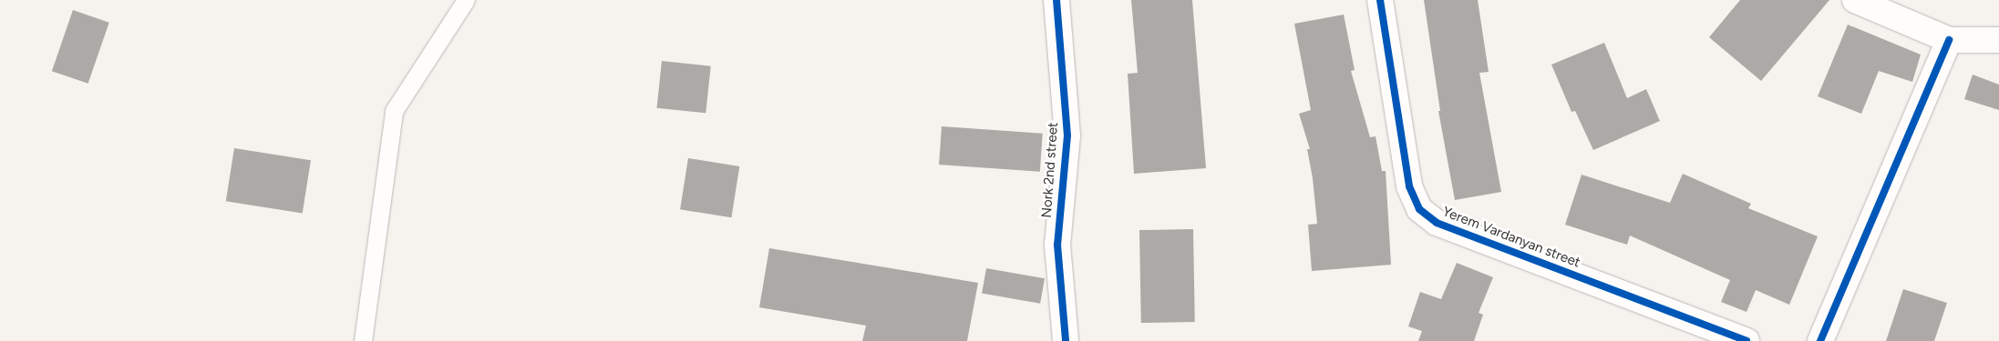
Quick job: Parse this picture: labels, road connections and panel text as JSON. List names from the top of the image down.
{
  "streets": {
    "street": ["Nork 2nd street", "Yerem Vardanyan street"]
  }
}
